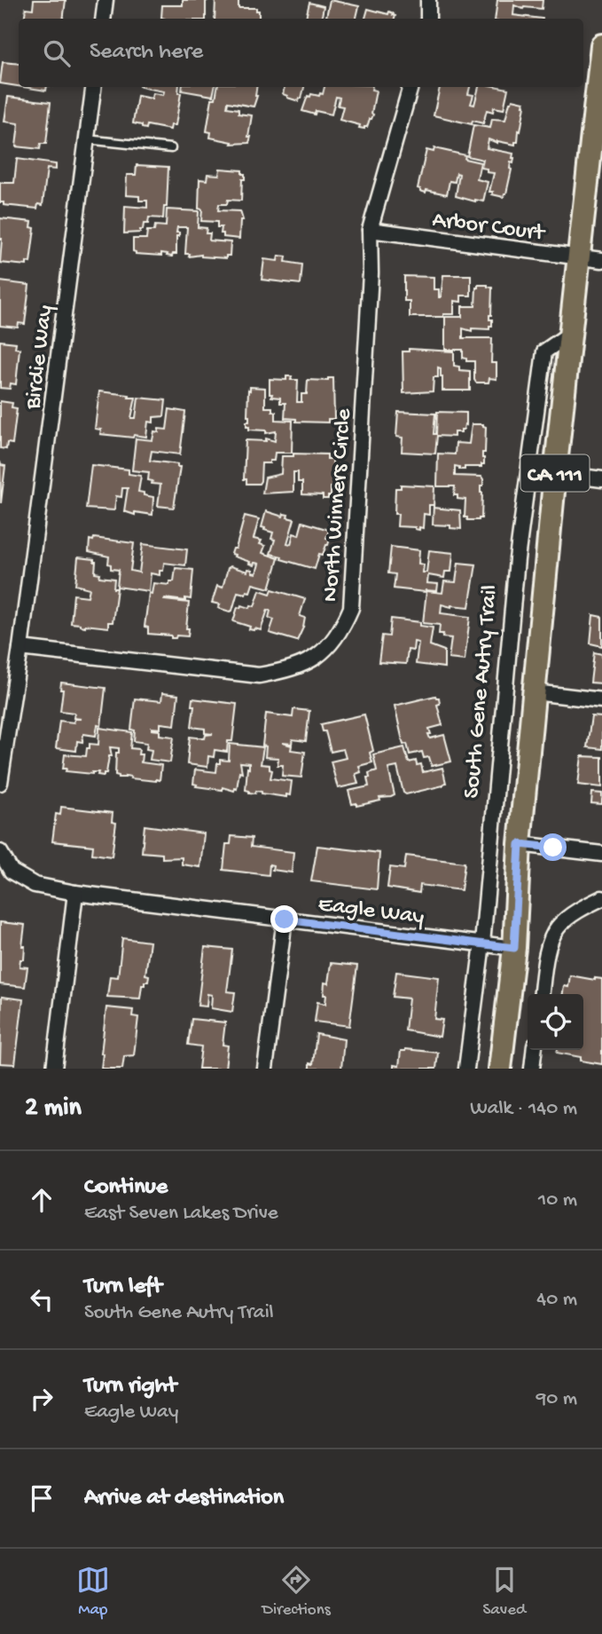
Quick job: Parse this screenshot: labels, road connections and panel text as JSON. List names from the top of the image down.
{
  "streets": {
    "main road": ["CA 111"],
    "street": [
      "Arbor Court",
      "Birdie Way",
      "North Winners Circle",
      "South Gene Autry Trail",
      "Eagle Way"
    ]
  },
  "crossings": [
    ["Arbor Court", "CA 111"],
    ["Arbor Court", "North Winners Circle"],
    ["Birdie Way", "North Winners Circle"],
    ["CA 111", "South Gene Autry Trail"],
    ["CA 111", "Eagle Way"],
    ["South Gene Autry Trail", "Eagle Way"]
  ],
  "page": {
    "search": "Search here",
    "heading": ["2 min", "Walk · 140 m"],
    "list": [
      ["Continue", "East Seven Lakes Drive", "10 m"],
      ["Turn left", "South Gene Autry Trail", "40 m"],
      ["Turn right", "Eagle Way", "90 m"],
      "Arrive at destination"
    ],
    "nav": ["Map", "Directions", "Saved"]
  }
}
